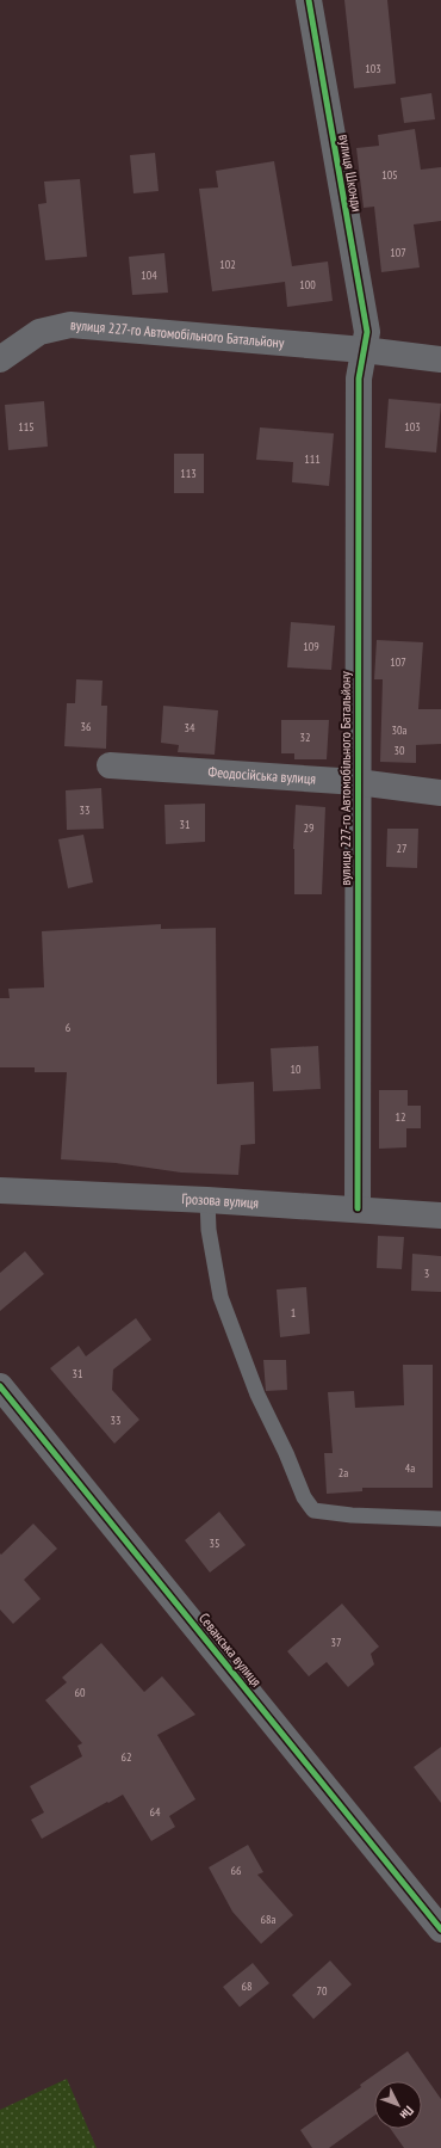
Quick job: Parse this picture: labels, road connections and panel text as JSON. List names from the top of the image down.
{
  "streets": {
    "street": [
      "вулиця Шконди",
      "вулиця 227-го Автомобільного Батальйону",
      "Феодосійська вулиця",
      "Грозова вулиця",
      "Севанська вулиця"
    ]
  },
  "crossings": [
    ["вулиця Шконди", "вулиця 227-го Автомобільного Батальйону"],
    ["вулиця 227-го Автомобільного Батальйону", "Феодосійська вулиця"],
    ["вулиця 227-го Автомобільного Батальйону", "Грозова вулиця"]
  ],
  "house_numbers": [
    "103",
    "105",
    "107",
    "102",
    "104",
    "100",
    "115",
    "103",
    "111",
    "113",
    "109",
    "107",
    "36",
    "34",
    "30а",
    "32",
    "30",
    "33",
    "31",
    "29",
    "27",
    "6",
    "10",
    "12",
    "3",
    "1",
    "31",
    "33",
    "4а",
    "2а",
    "35",
    "37",
    "60",
    "62",
    "64",
    "66",
    "68а",
    "68",
    "70"
  ],
  "north": "bottom right"
}
